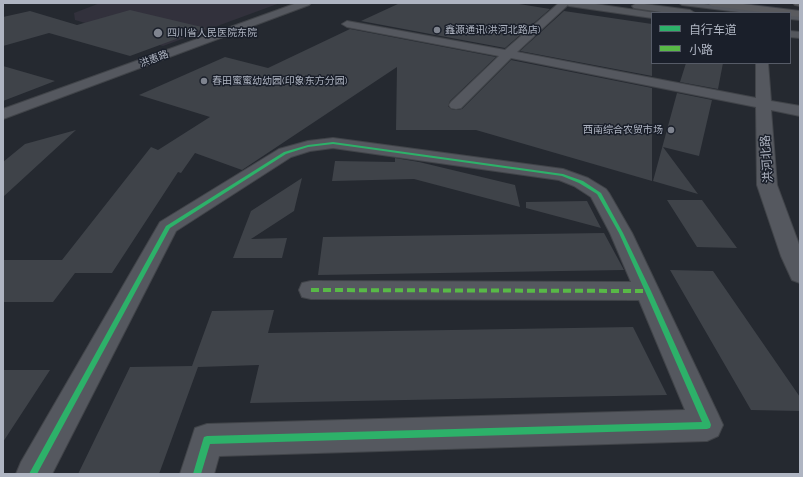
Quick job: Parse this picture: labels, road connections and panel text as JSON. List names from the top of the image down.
{
  "streets": {
    "street": ["洪惠路", "洪河北路"]
  },
  "places": [
    "鑫源通讯(洪河北路店)",
    "四川省人民医院东院",
    "春田蜜蜜幼幼园(印象东方分园)",
    "西南综合农贸市场"
  ],
  "legend": ["自行车道", "小路"]
}
